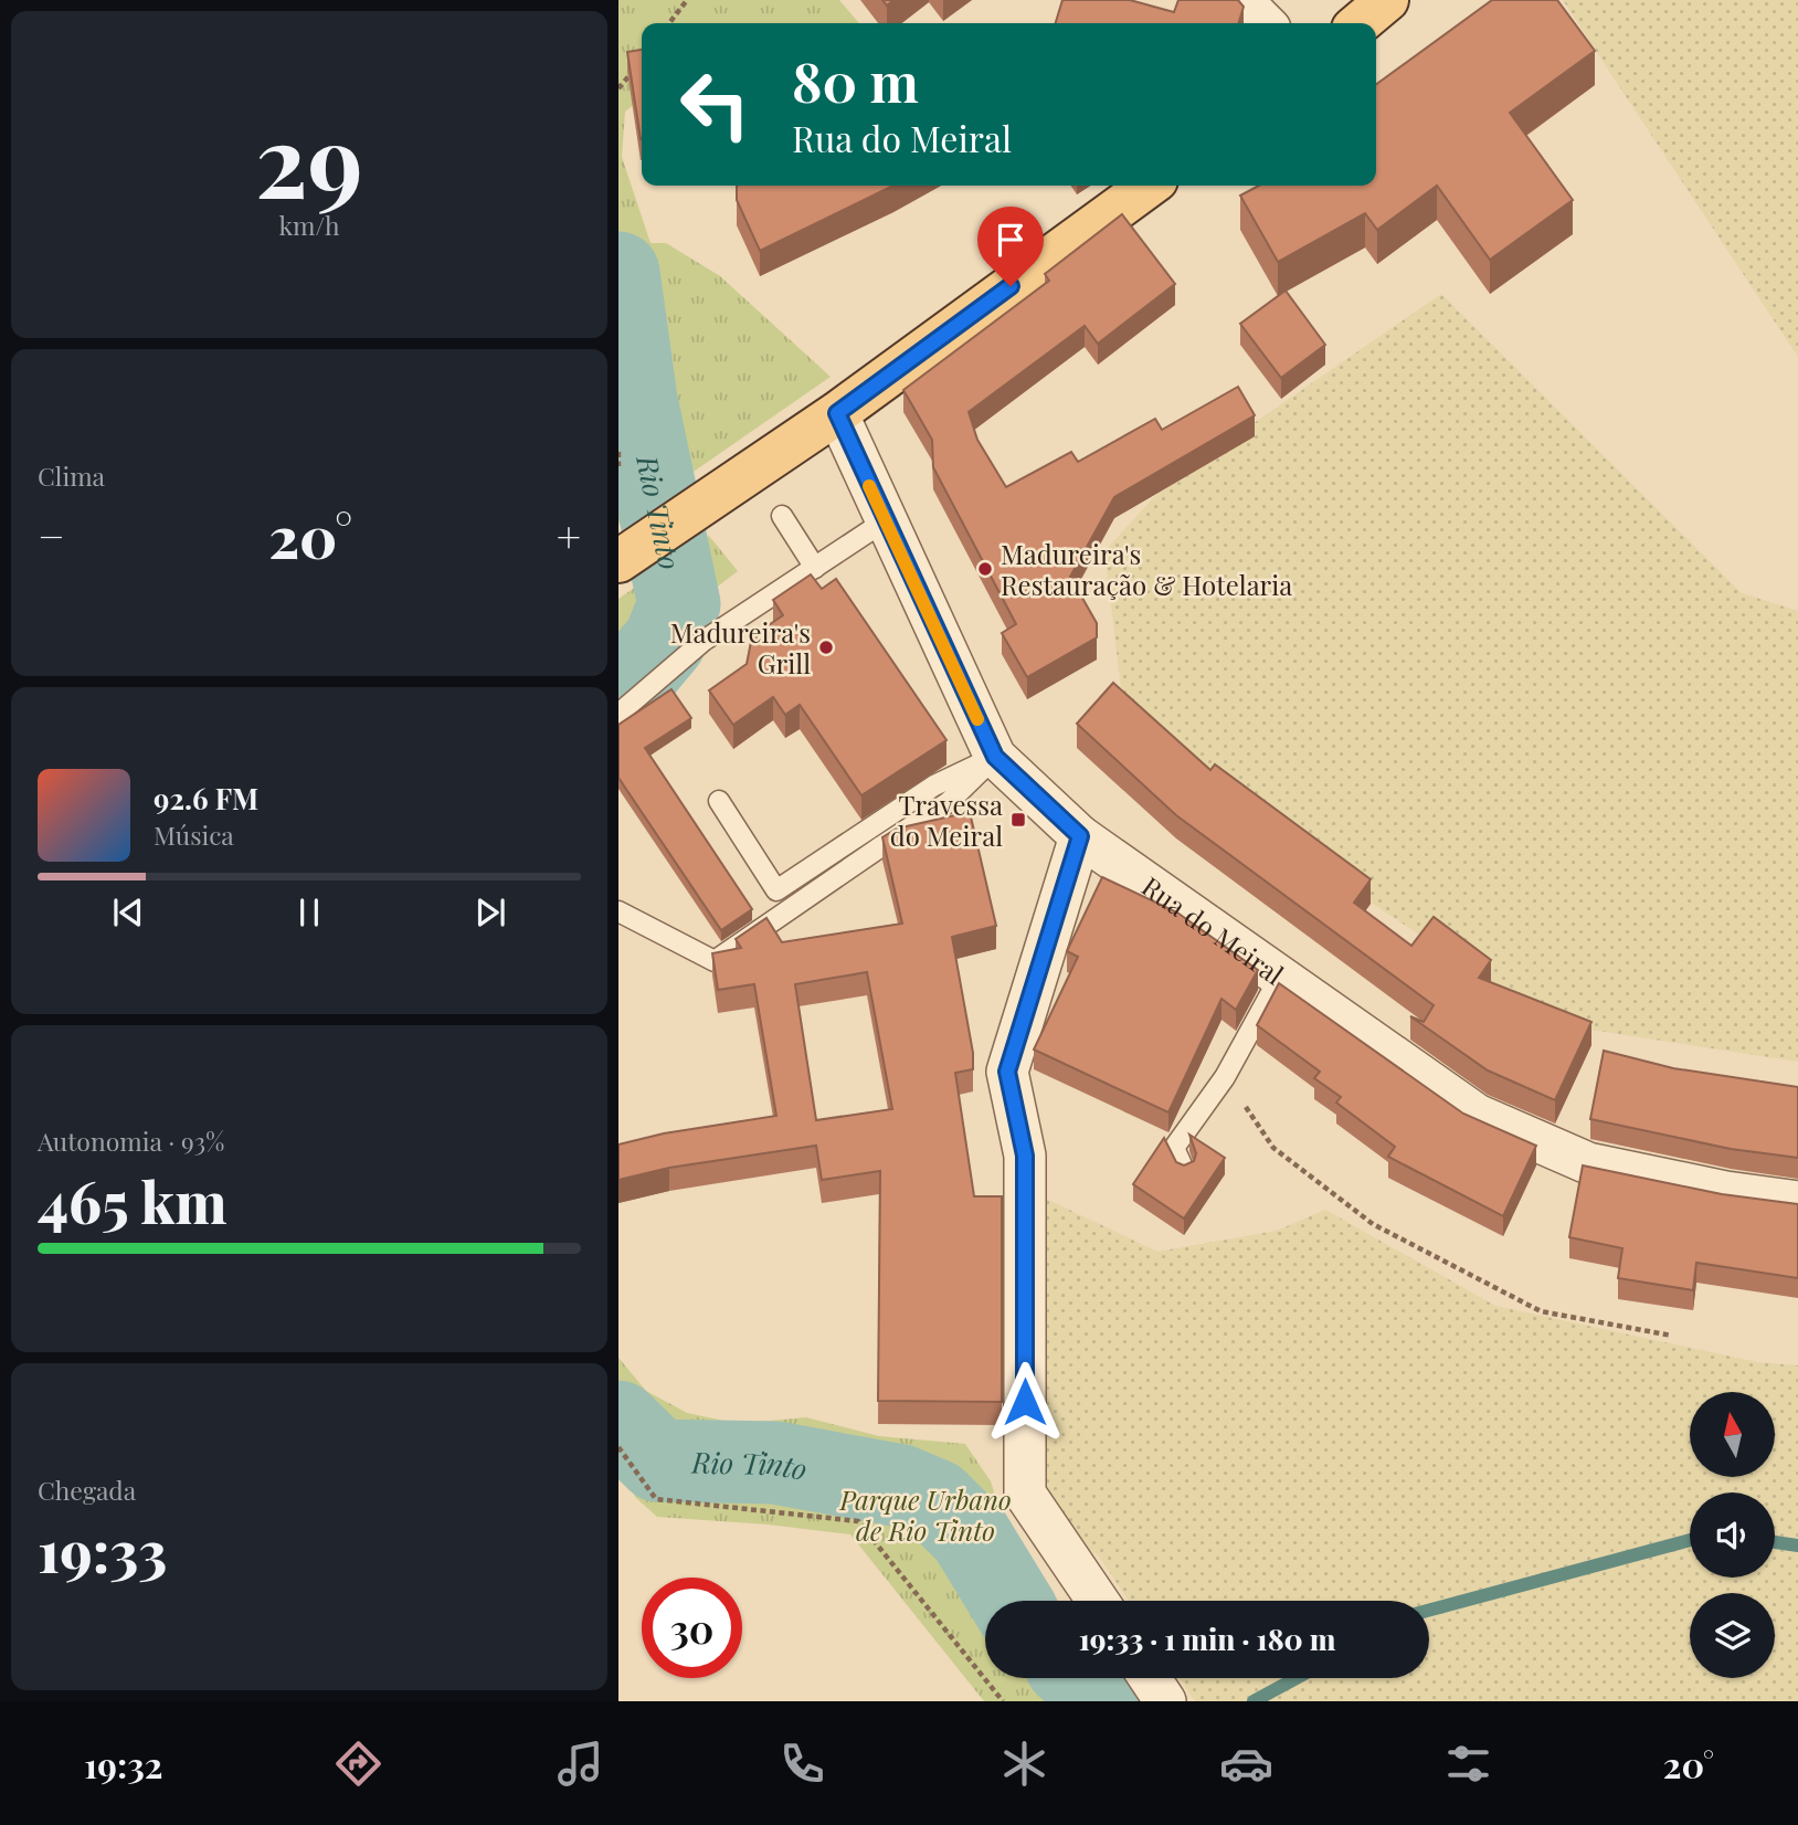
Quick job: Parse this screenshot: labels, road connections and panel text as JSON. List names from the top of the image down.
{
  "streets": {
    "street": ["Rua do Meiral"]
  },
  "water": ["Rio Tinto"],
  "parks": ["Parque Urbano de Rio Tinto"],
  "places": {
    "other": ["Madureira's Restauração & Hotelaria", "Madureira's Grill"],
    "transit": ["Travessa do Meiral"]
  },
  "north": "top",
  "page": {
    "tile": [
      ["29", "km/h"],
      "Clima",
      ["Autonomia · 93%", "465 km"],
      ["Chegada", "19:33"]
    ],
    "turn": ["80 m", "Rua do Meiral"],
    "heat": ["−", "20°", "+"],
    "song": ["92.6 FM", "Música"],
    "limit": "30",
    "trip": "19:33 · 1 min · 180 m",
    "tabs": ["19:32", "20°"]
  }
}
